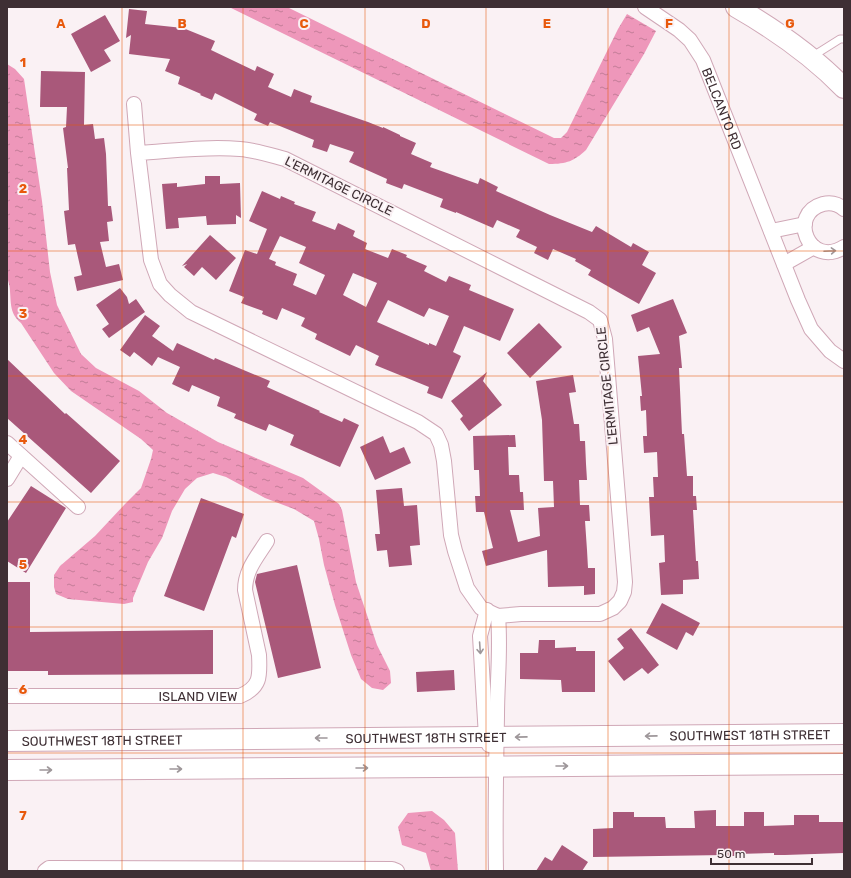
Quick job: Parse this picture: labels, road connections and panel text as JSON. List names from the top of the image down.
{
  "streets": {
    "main road": ["SOUTHWEST 18TH STREET"],
    "street": ["BELCANTO RD", "L'ERMITAGE CIRCLE", "ISLAND VIEW"]
  },
  "scale_bar": "50 m",
  "grid": {
    "columns": [
      "A",
      "B",
      "C",
      "D",
      "E",
      "F",
      "G"
    ],
    "rows": [
      "1",
      "2",
      "3",
      "4",
      "5",
      "6",
      "7"
    ]
  }
}
